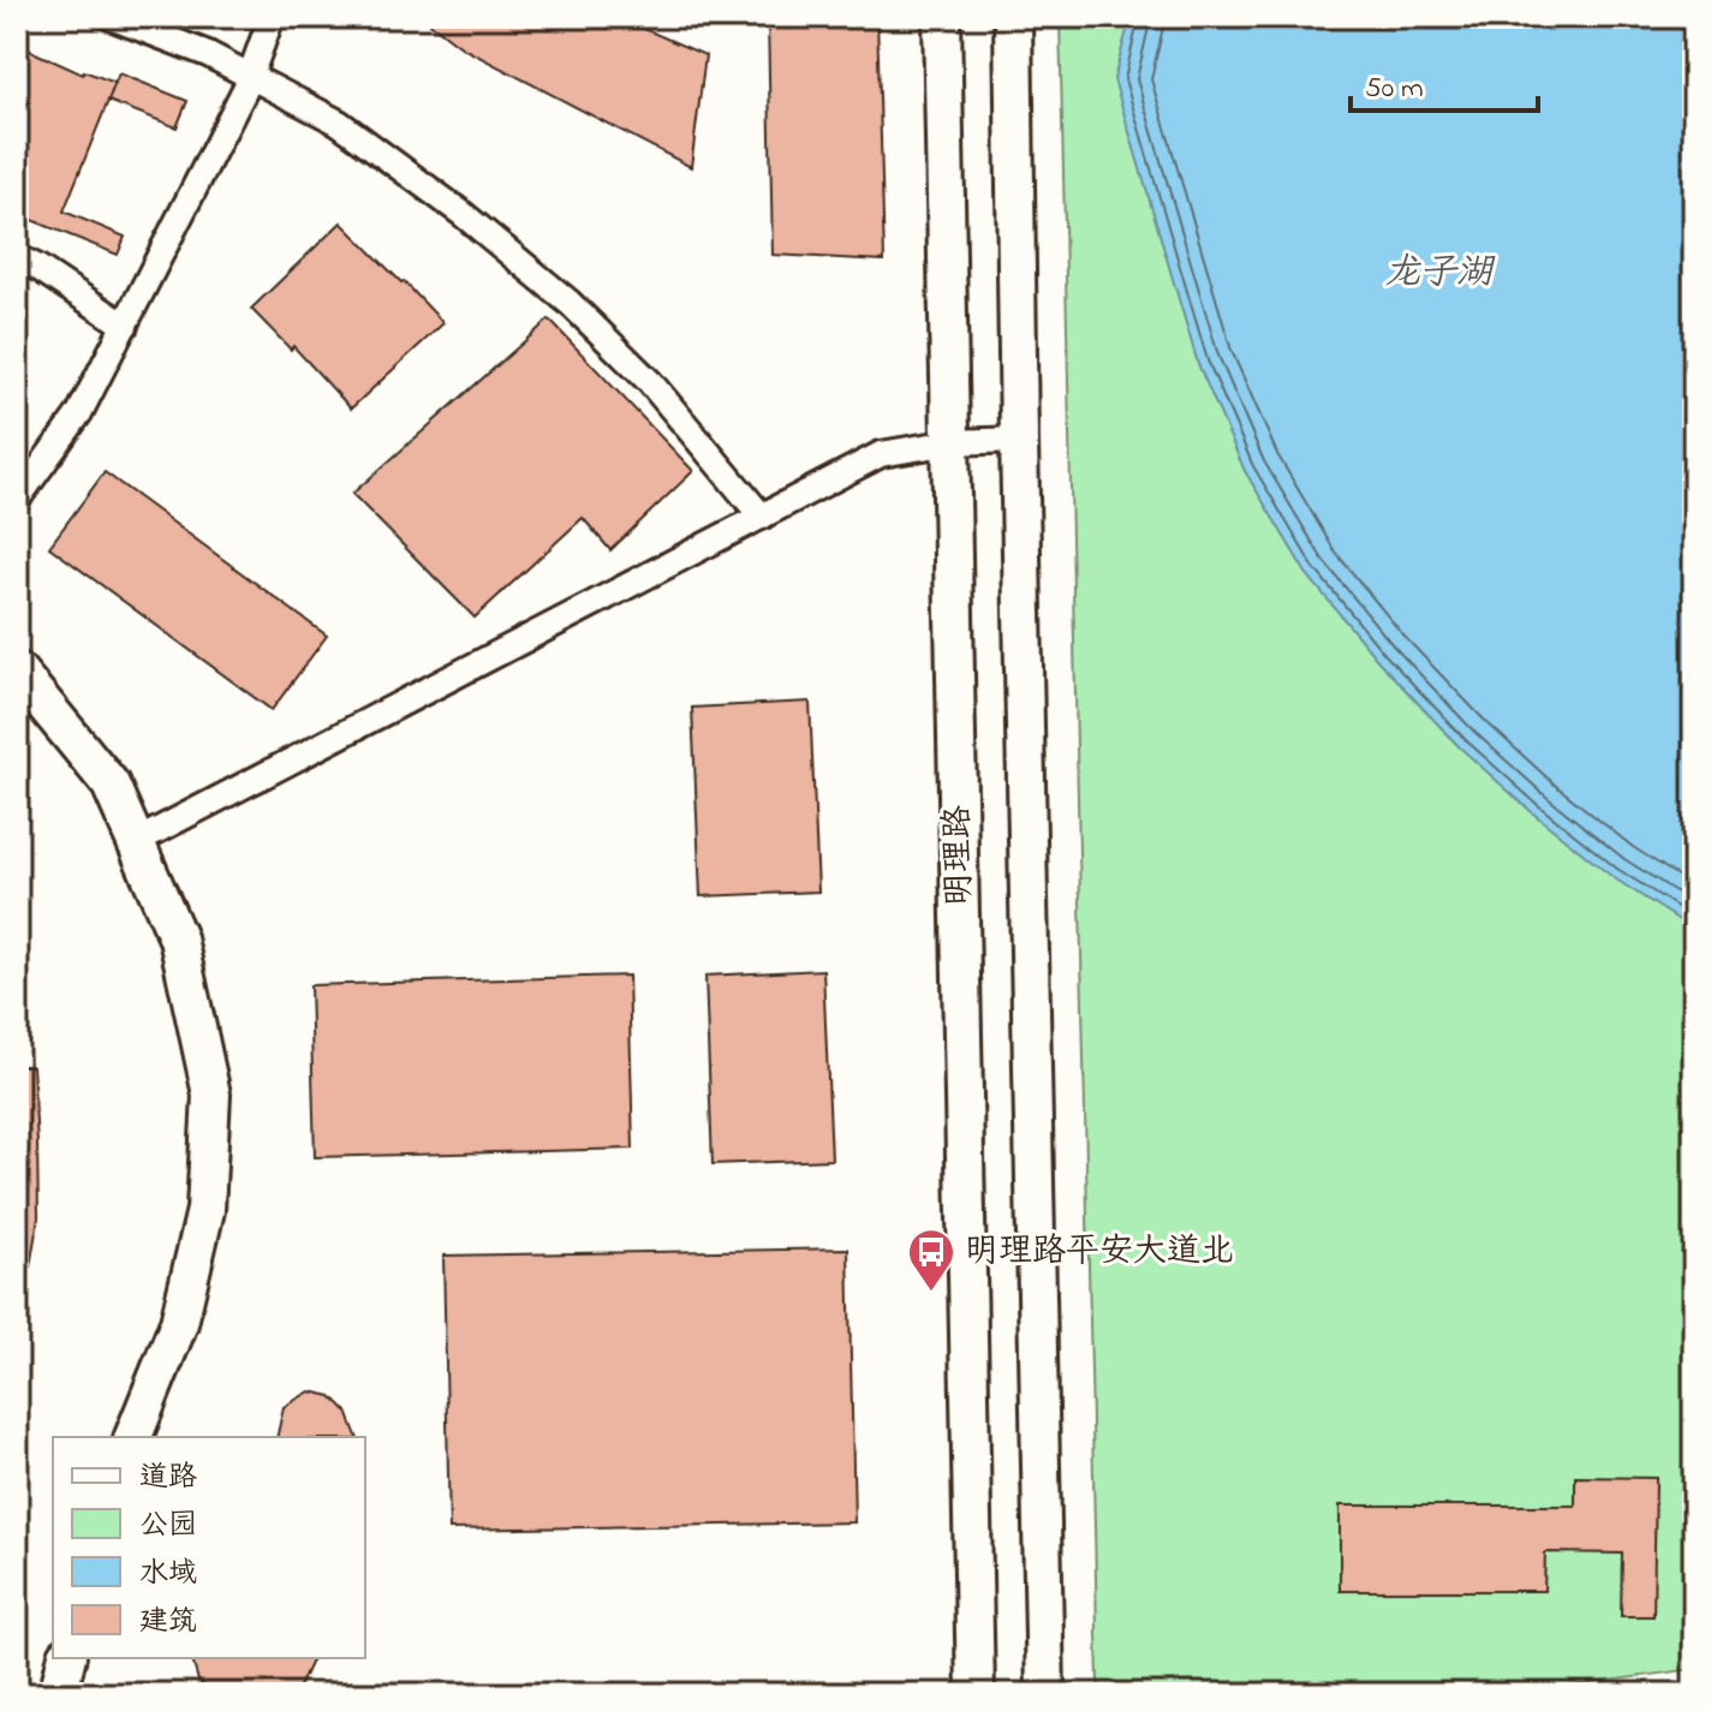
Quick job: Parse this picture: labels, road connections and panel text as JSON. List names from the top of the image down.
{
  "streets": {
    "main road": ["明理路"]
  },
  "water": ["龙子湖"],
  "places": {
    "bus stop": ["明理路平安大道北"]
  },
  "legend": [
    "道路",
    "公园",
    "水域",
    "建筑"
  ],
  "scale_bar": "50 m"
}
